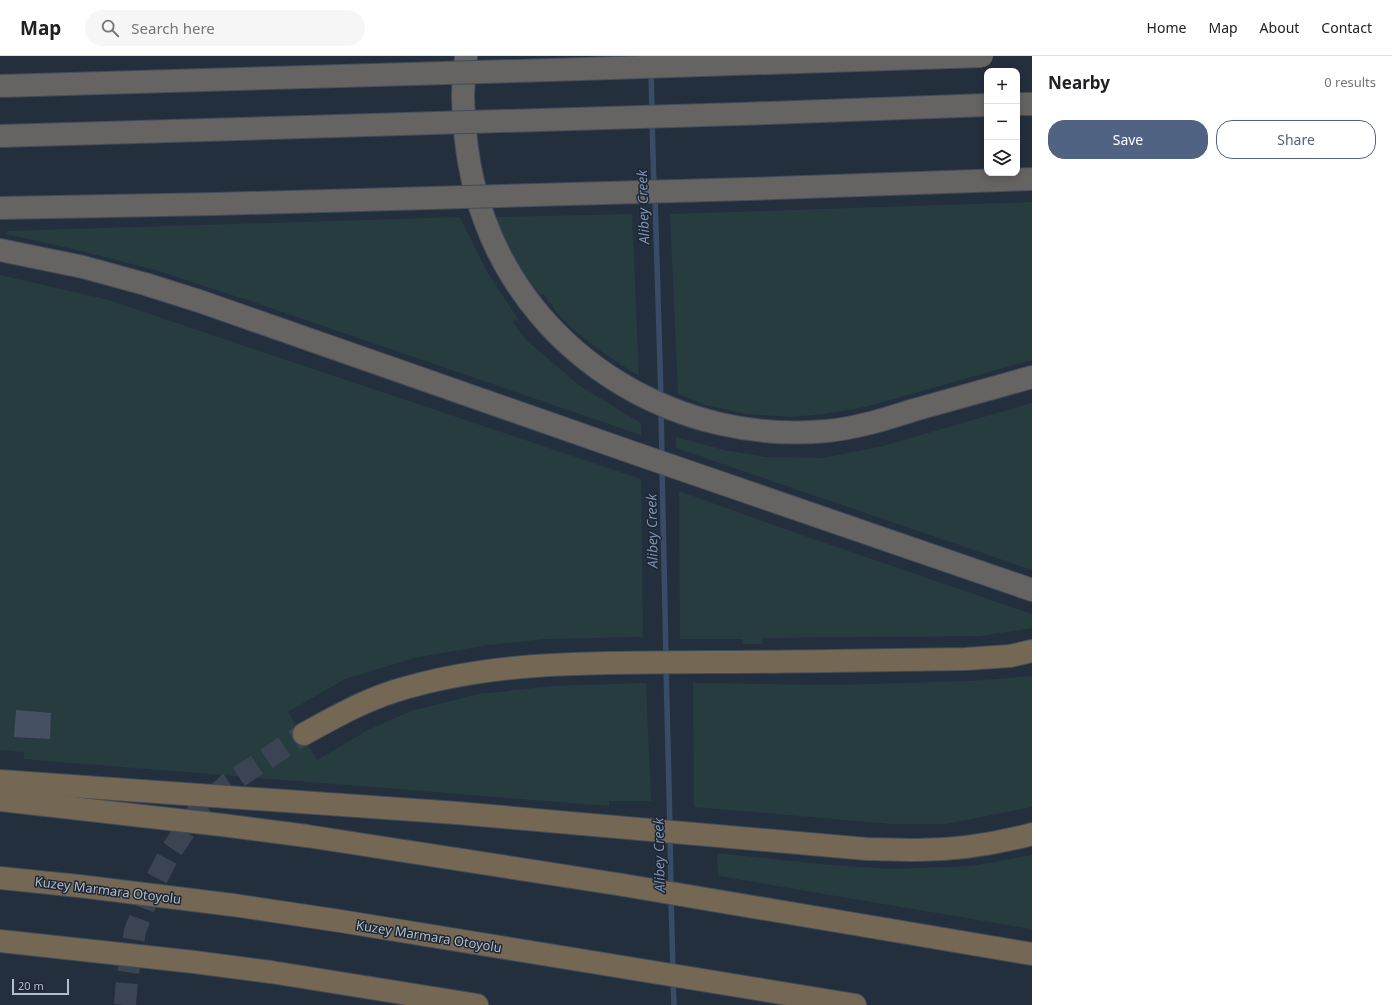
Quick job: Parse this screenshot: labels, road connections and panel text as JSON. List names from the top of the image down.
{
  "streets": {
    "highway": ["Kuzey Marmara Otoyolu"]
  },
  "water": ["Alibey Creek"],
  "scale_bar": "20 m",
  "page": {
    "header": "Map",
    "search": "Search here",
    "nav": [
      "Home",
      "Map",
      "About",
      "Contact"
    ],
    "heading": ["Nearby", "0 results"],
    "map_buttons": ["+", "−"],
    "buttons": ["Save", "Share"],
    "scale": "20 m"
  }
}
